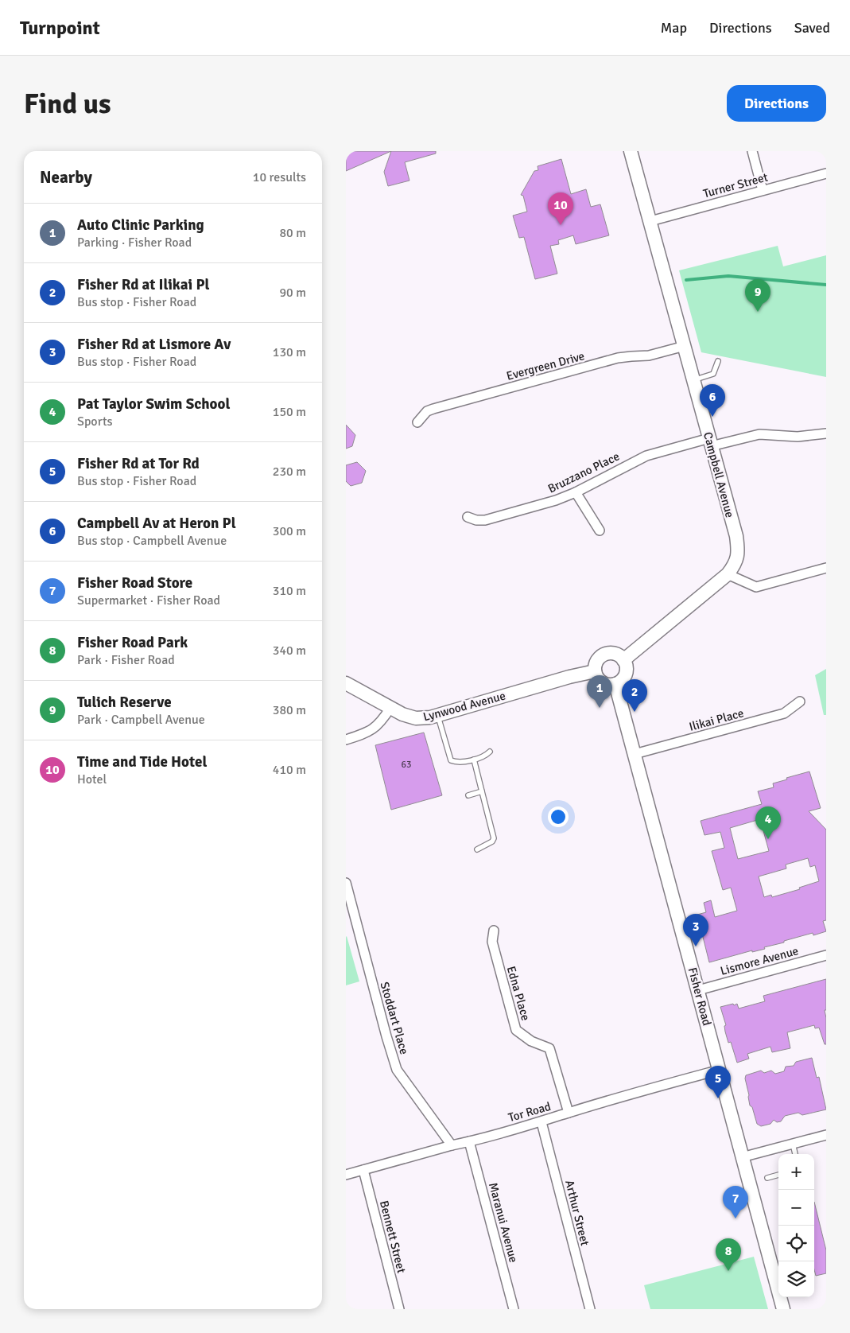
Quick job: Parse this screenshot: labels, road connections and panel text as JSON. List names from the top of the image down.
{
  "streets": {
    "main road": ["Campbell Avenue", "Lynwood Avenue", "Fisher Road"],
    "street": [
      "Turner Street",
      "Evergreen Drive",
      "Bruzzano Place",
      "Ilikai Place",
      "Lismore Avenue",
      "Edna Place",
      "Stoddart Place",
      "Tor Road",
      "Arthur Street",
      "Maranui Avenue",
      "Bennett Street"
    ]
  },
  "crossings": [
    ["Turner Street", "Campbell Avenue"],
    ["Evergreen Drive", "Campbell Avenue"],
    ["Bruzzano Place", "Campbell Avenue"],
    ["Campbell Avenue", "Lynwood Avenue"],
    ["Campbell Avenue", "Fisher Road"],
    ["Lynwood Avenue", "Fisher Road"],
    ["Ilikai Place", "Fisher Road"],
    ["Lismore Avenue", "Fisher Road"],
    ["Edna Place", "Tor Road"],
    ["Fisher Road", "Tor Road"],
    ["Stoddart Place", "Tor Road"],
    ["Tor Road", "Arthur Street"],
    ["Tor Road", "Maranui Avenue"],
    ["Tor Road", "Bennett Street"]
  ],
  "house_numbers": ["63"],
  "page": {
    "header": "Turnpoint",
    "nav": ["Map", "Directions", "Saved"],
    "buttons": "Directions",
    "title": "Find us",
    "heading": ["Nearby", "10 results"],
    "pins": [
      "10",
      "9",
      "6",
      "1",
      "2",
      "4",
      "3",
      "5",
      "7",
      "8"
    ],
    "list": [
      {
        "mark": "1",
        "name": "Auto Clinic Parking",
        "note": "Parking · Fisher Road",
        "value": "80 m"
      },
      {
        "mark": "2",
        "name": "Fisher Rd at Ilikai Pl",
        "note": "Bus stop · Fisher Road",
        "value": "90 m"
      },
      {
        "mark": "3",
        "name": "Fisher Rd at Lismore Av",
        "note": "Bus stop · Fisher Road",
        "value": "130 m"
      },
      {
        "mark": "4",
        "name": "Pat Taylor Swim School",
        "note": "Sports",
        "value": "150 m"
      },
      {
        "mark": "5",
        "name": "Fisher Rd at Tor Rd",
        "note": "Bus stop · Fisher Road",
        "value": "230 m"
      },
      {
        "mark": "6",
        "name": "Campbell Av at Heron Pl",
        "note": "Bus stop · Campbell Avenue",
        "value": "300 m"
      },
      {
        "mark": "7",
        "name": "Fisher Road Store",
        "note": "Supermarket · Fisher Road",
        "value": "310 m"
      },
      {
        "mark": "8",
        "name": "Fisher Road Park",
        "note": "Park · Fisher Road",
        "value": "340 m"
      },
      {
        "mark": "9",
        "name": "Tulich Reserve",
        "note": "Park · Campbell Avenue",
        "value": "380 m"
      },
      {
        "mark": "10",
        "name": "Time and Tide Hotel",
        "note": "Hotel",
        "value": "410 m"
      }
    ],
    "map_buttons": ["+", "−"]
  }
}
